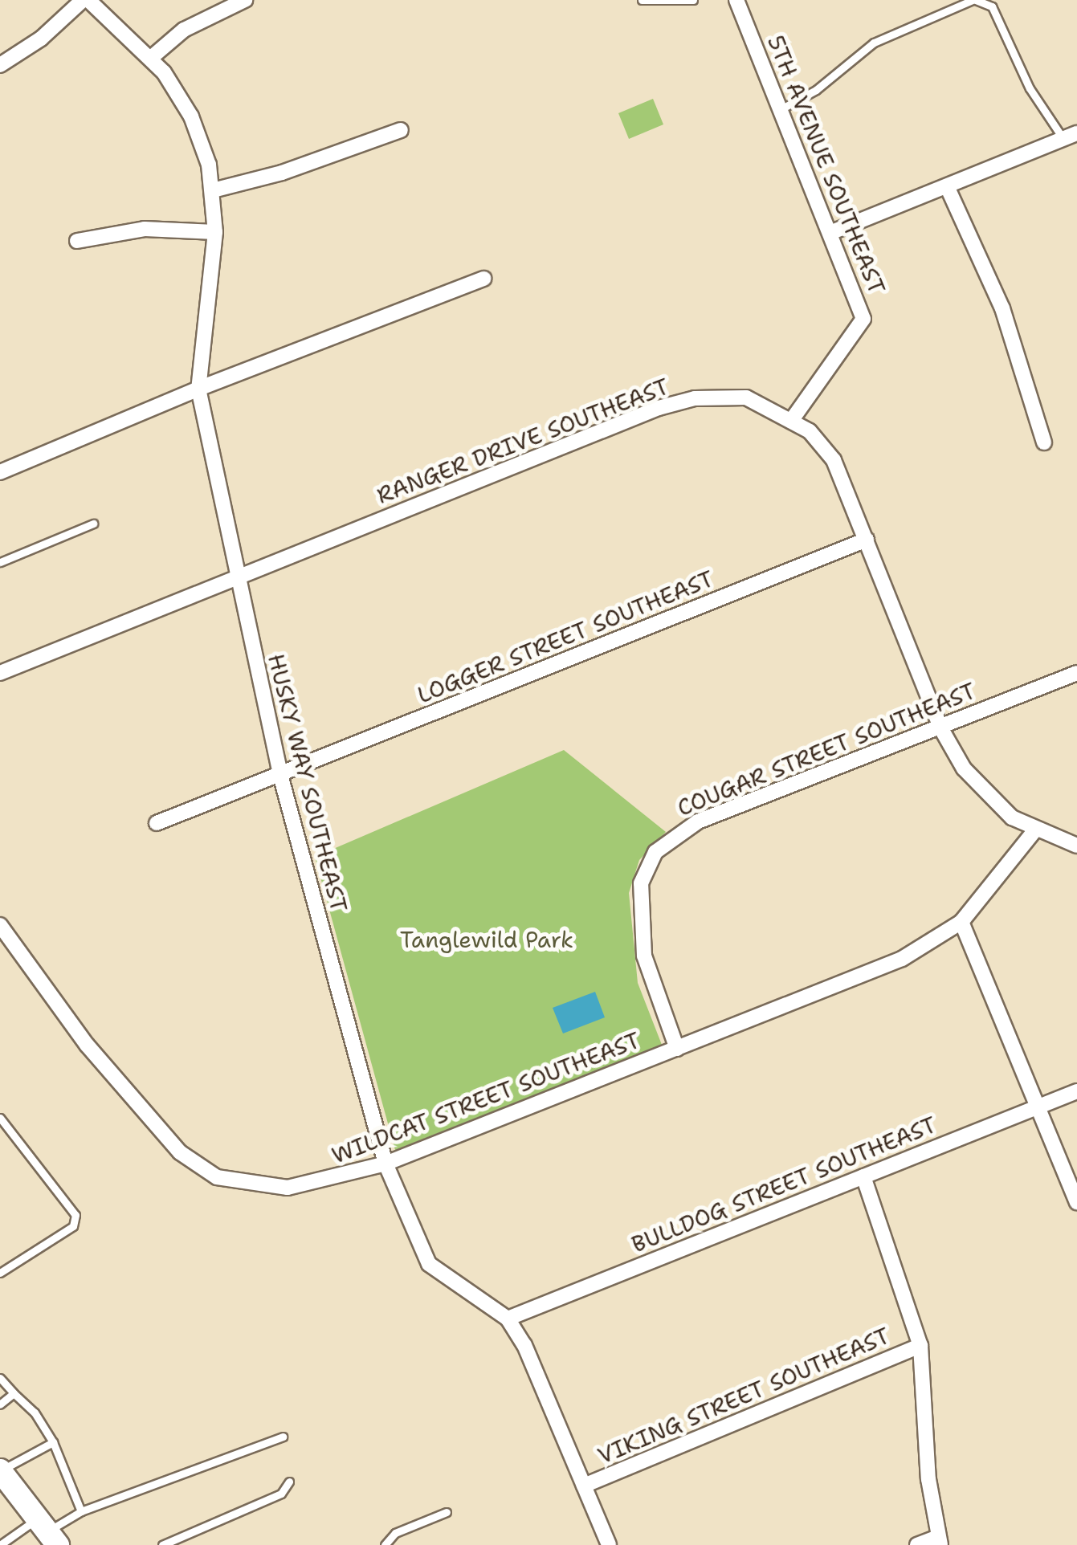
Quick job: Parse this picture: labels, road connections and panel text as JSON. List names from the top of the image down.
{
  "streets": {
    "street": [
      "5TH AVENUE SOUTHEAST",
      "RANGER DRIVE SOUTHEAST",
      "LOGGER STREET SOUTHEAST",
      "COUGAR STREET SOUTHEAST",
      "HUSKY WAY SOUTHEAST",
      "WILDCAT STREET SOUTHEAST",
      "BULLDOG STREET SOUTHEAST",
      "VIKING STREET SOUTHEAST"
    ]
  },
  "crossings": [
    ["5TH AVENUE SOUTHEAST", "RANGER DRIVE SOUTHEAST"],
    ["RANGER DRIVE SOUTHEAST", "LOGGER STREET SOUTHEAST"],
    ["RANGER DRIVE SOUTHEAST", "COUGAR STREET SOUTHEAST"],
    ["RANGER DRIVE SOUTHEAST", "HUSKY WAY SOUTHEAST"],
    ["RANGER DRIVE SOUTHEAST", "WILDCAT STREET SOUTHEAST"],
    ["LOGGER STREET SOUTHEAST", "HUSKY WAY SOUTHEAST"],
    ["COUGAR STREET SOUTHEAST", "WILDCAT STREET SOUTHEAST"],
    ["HUSKY WAY SOUTHEAST", "WILDCAT STREET SOUTHEAST"],
    ["HUSKY WAY SOUTHEAST", "BULLDOG STREET SOUTHEAST"],
    ["HUSKY WAY SOUTHEAST", "VIKING STREET SOUTHEAST"]
  ],
  "parks": ["Tanglewild Park"]
}
